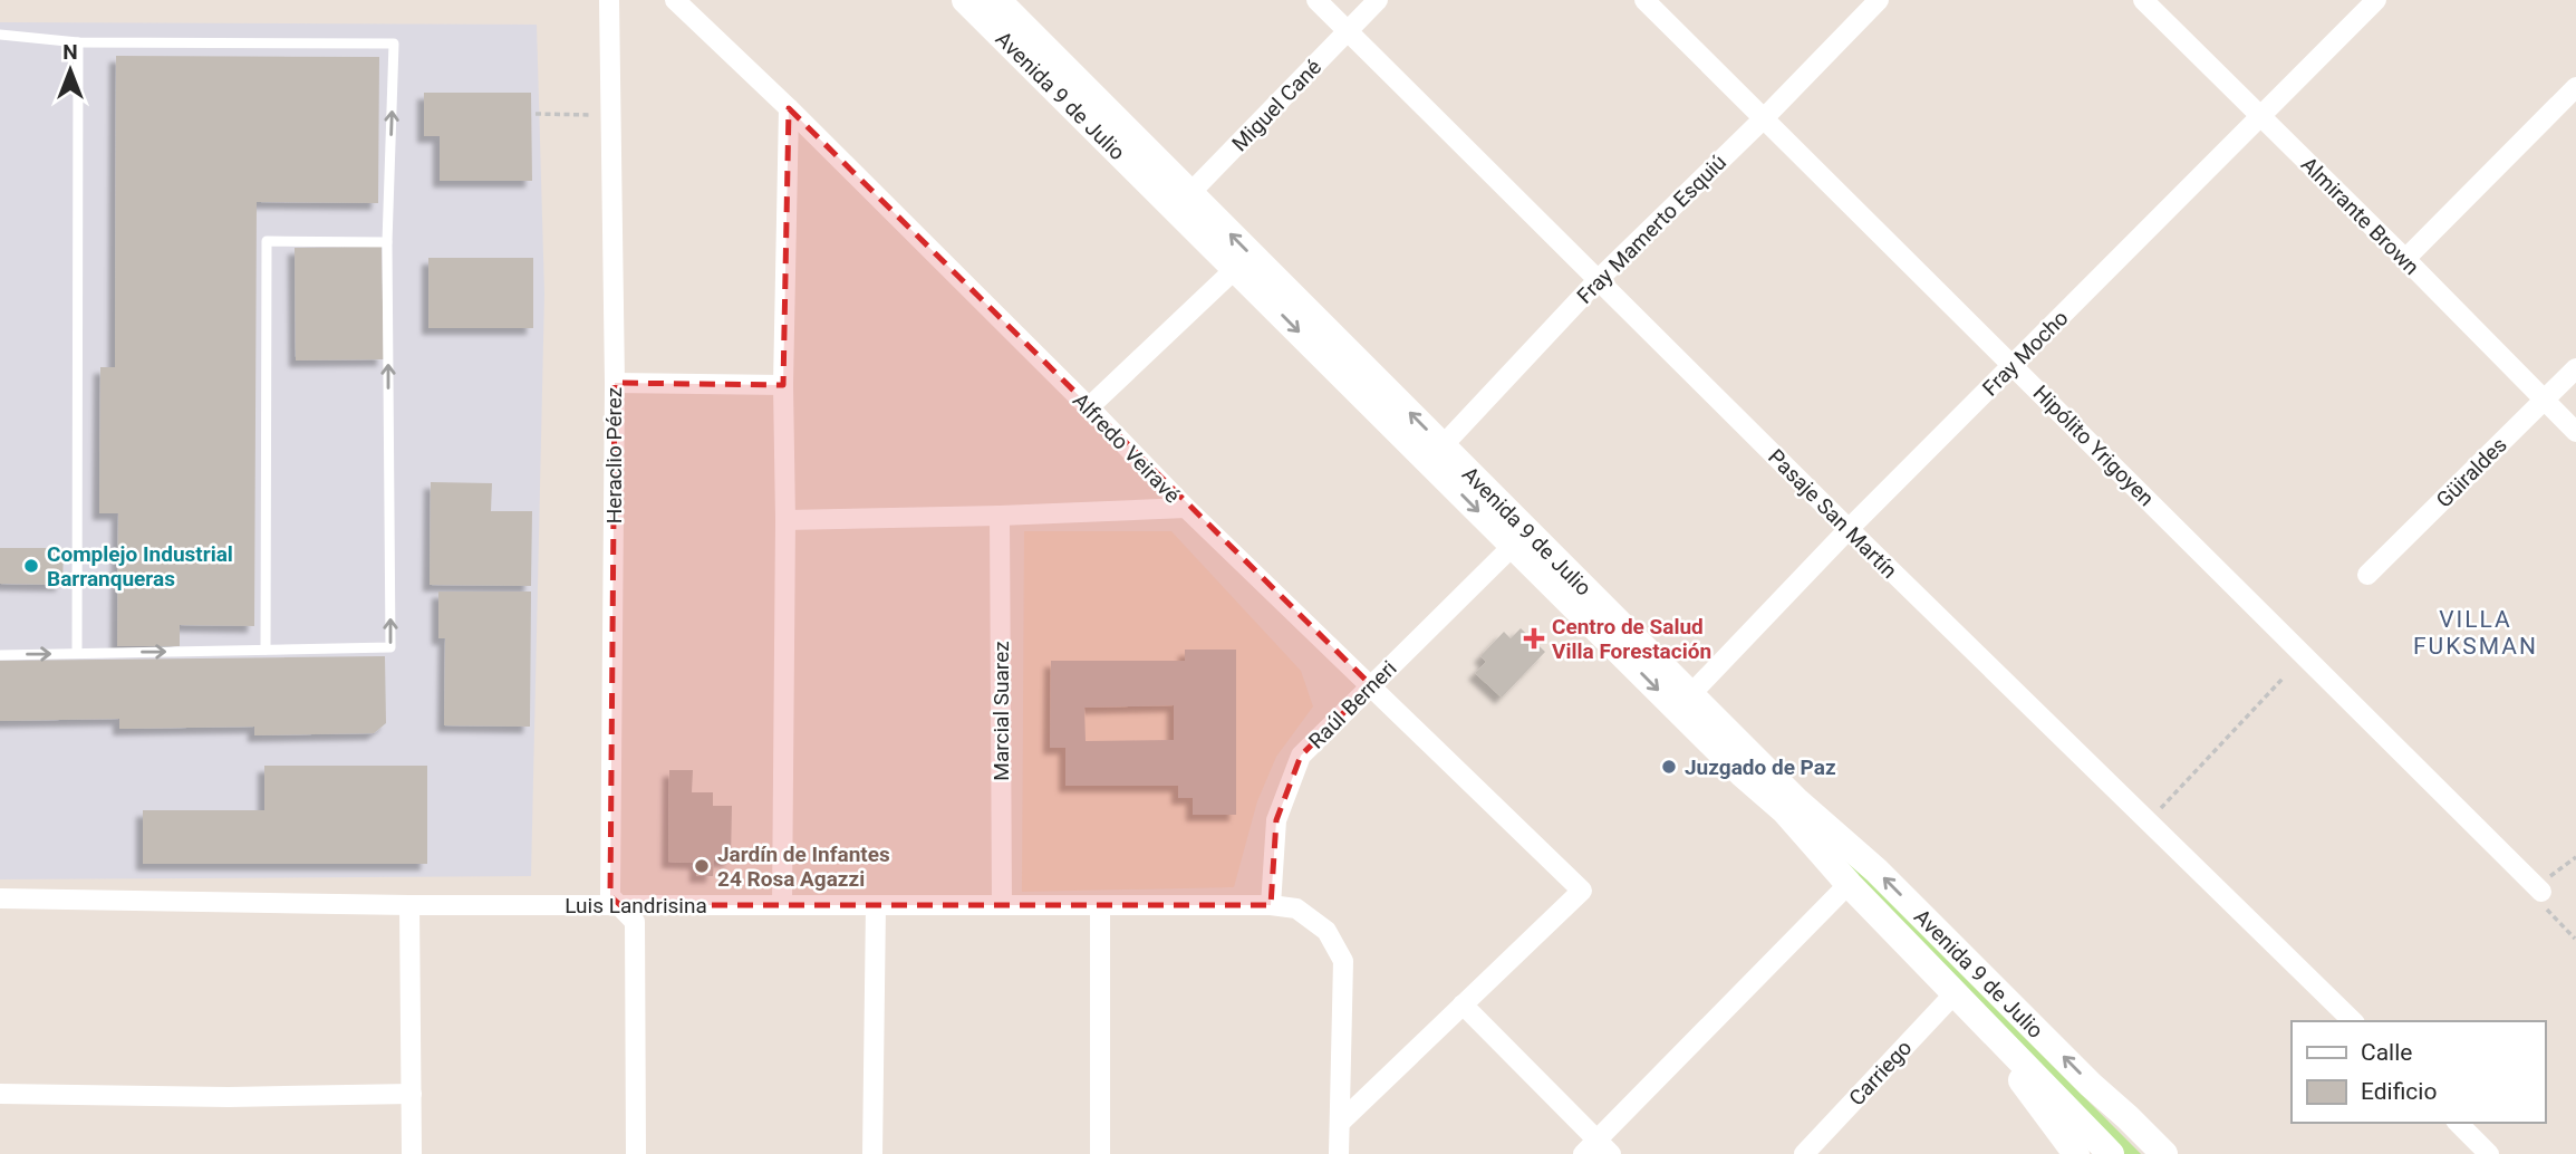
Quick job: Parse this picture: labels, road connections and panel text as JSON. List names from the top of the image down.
{
  "streets": {
    "main road": ["Avenida 9 de Julio"],
    "street": [
      "Miguel Cané",
      "Almirante Brown",
      "Fray Mamerto Esquiú",
      "Fray Mocho",
      "Hipólito Yrigoyen",
      "Alfredo Veiravé",
      "Heraclio Pérez",
      "Güiraldes",
      "Pasaje San Martín",
      "Raúl Berneri",
      "Marcial Suarez",
      "Luis Landrisina",
      "Carriego"
    ]
  },
  "crossings": [
    ["Avenida 9 de Julio", "Miguel Cané"],
    ["Avenida 9 de Julio", "Fray Mamerto Esquiú"],
    ["Avenida 9 de Julio", "Fray Mocho"],
    ["Avenida 9 de Julio", "Raúl Berneri"],
    ["Avenida 9 de Julio", "Carriego"],
    ["Miguel Cané", "Pasaje San Martín"],
    ["Almirante Brown", "Fray Mocho"],
    ["Almirante Brown", "Güiraldes"],
    ["Fray Mamerto Esquiú", "Hipólito Yrigoyen"],
    ["Fray Mamerto Esquiú", "Pasaje San Martín"],
    ["Fray Mocho", "Hipólito Yrigoyen"],
    ["Fray Mocho", "Pasaje San Martín"],
    ["Alfredo Veiravé", "Raúl Berneri"],
    ["Heraclio Pérez", "Luis Landrisina"],
    ["Raúl Berneri", "Luis Landrisina"],
    ["Marcial Suarez", "Luis Landrisina"]
  ],
  "districts": ["VILLA FUKSMAN"],
  "places": {
    "other": ["Complejo Industrial Barranqueras", "Juzgado de Paz", "Jardín de Infantes 24 Rosa Agazzi"],
    "health": ["Centro de Salud Villa Forestación"]
  },
  "legend": ["Calle", "Edificio"],
  "north": "top"
}
